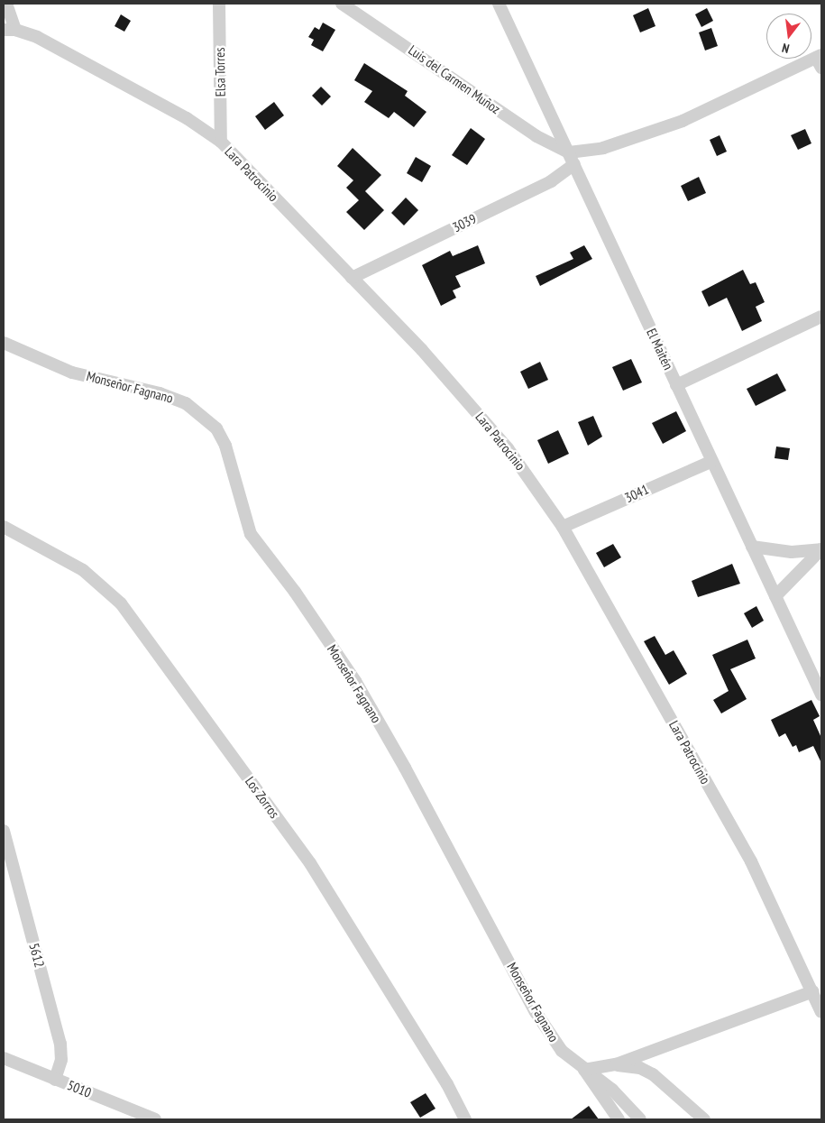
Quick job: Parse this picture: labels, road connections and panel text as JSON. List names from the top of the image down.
{
  "streets": {
    "street": [
      "Elsa Torres",
      "Luis del Carmen Muñoz",
      "Lara Patrocinio",
      "3039",
      "El Maitén",
      "Monseñor Fagnano",
      "3041",
      "Los Zorros",
      "5612",
      "5010"
    ]
  },
  "crossings": [
    ["Elsa Torres", "Lara Patrocinio"],
    ["Luis del Carmen Muñoz", "El Maitén"],
    ["Lara Patrocinio", "3039"],
    ["Lara Patrocinio", "3041"],
    ["3039", "El Maitén"],
    ["El Maitén", "3041"],
    ["5612", "5010"]
  ],
  "north": "bottom"
}
